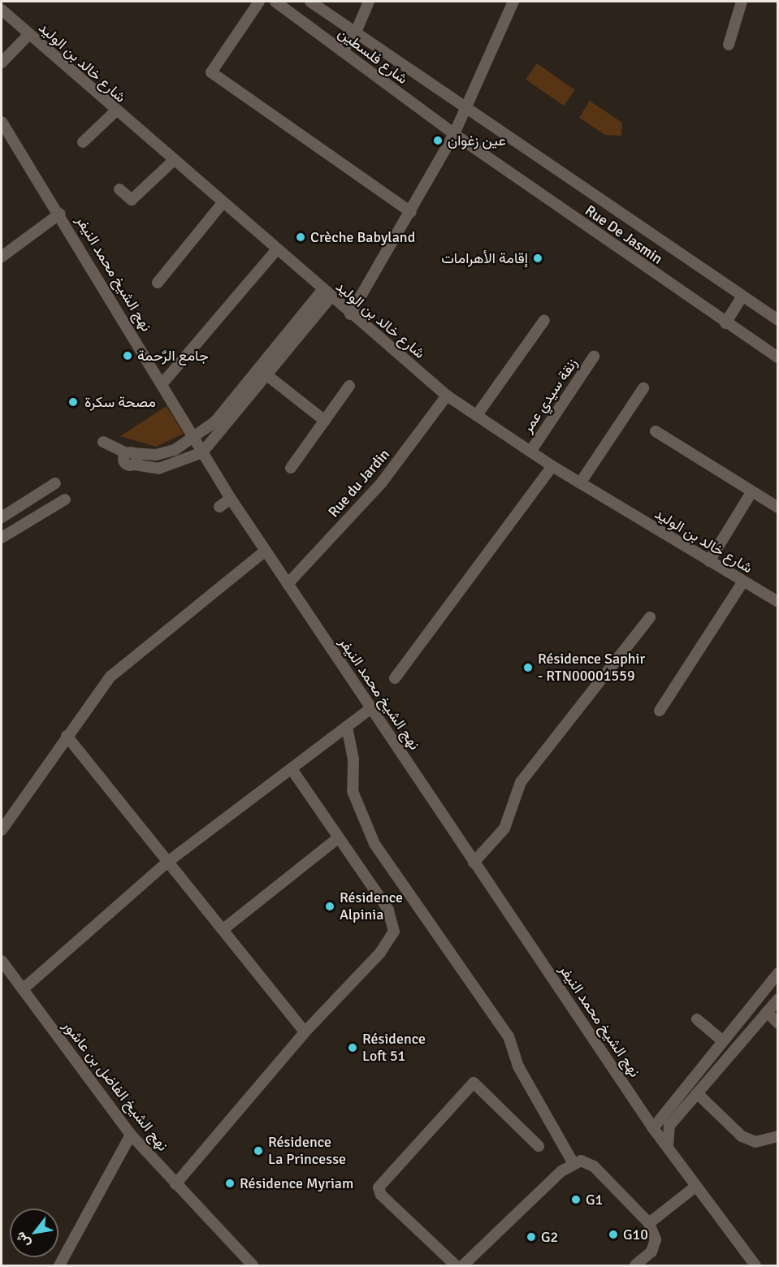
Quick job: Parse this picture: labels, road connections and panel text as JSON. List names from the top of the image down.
{
  "streets": {
    "street": [
      "شارع فلسطين",
      "شارع خالد بن الوليد",
      "Rue De Jasmin",
      "نهج الشيخ محمد النيفر",
      "زنقة سيدي عمر",
      "Rue du Jardin",
      "نهج الشيخ الفاضل بن عاشور"
    ]
  },
  "crossings": [
    ["شارع فلسطين", "Rue De Jasmin"],
    ["شارع خالد بن الوليد", "زنقة سيدي عمر"],
    ["شارع خالد بن الوليد", "Rue du Jardin"],
    ["نهج الشيخ محمد النيفر", "Rue du Jardin"]
  ],
  "places": [
    "عين زغوان",
    "Crèche Babyland",
    "إقامة الأهرامات",
    "جامع الرٌحمة",
    "مصحة سكرة",
    "Résidence Saphir - RTN00001559",
    "Résidence Alpinia",
    "Résidence Loft 51",
    "Résidence La Princesse",
    "Résidence Myriam",
    "G1",
    "G10",
    "G2"
  ],
  "north": "bottom left"
}
